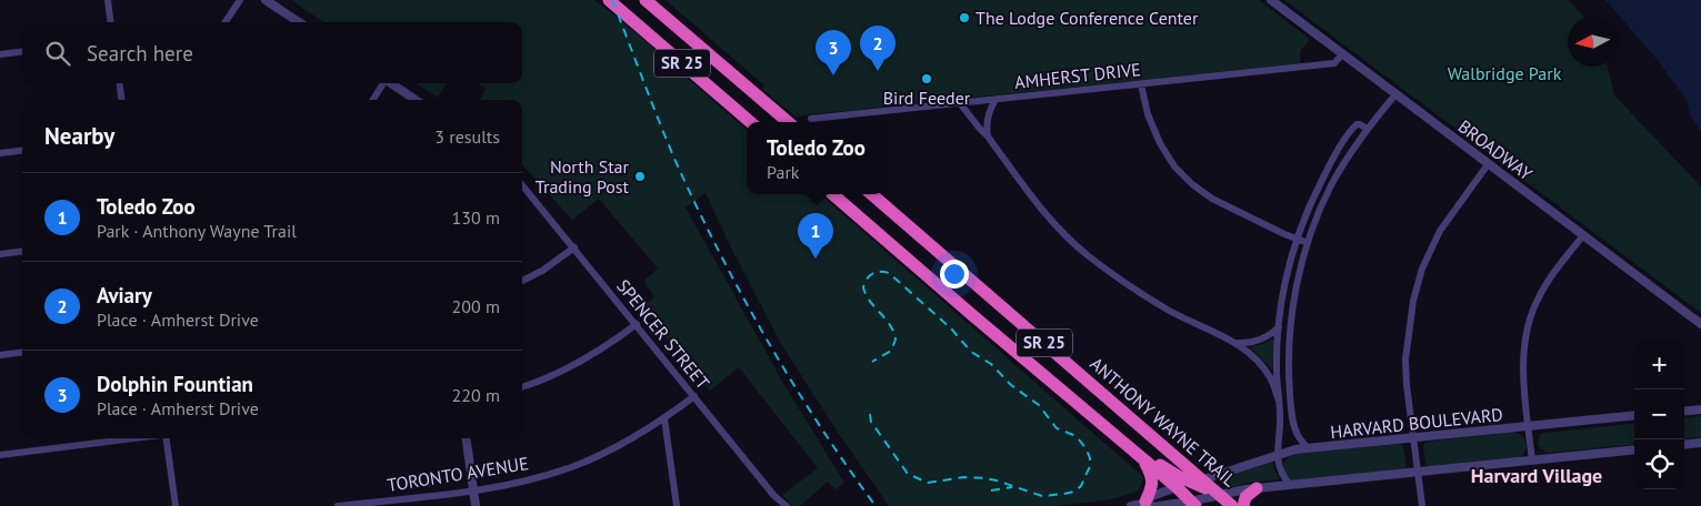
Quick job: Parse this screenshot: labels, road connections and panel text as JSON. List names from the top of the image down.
{
  "streets": {
    "highway": ["SR 25", "ANTHONY WAYNE TRAIL"],
    "street": [
      "AMHERST DRIVE",
      "BROADWAY",
      "SPENCER STREET",
      "HARVARD BOULEVARD",
      "TORONTO AVENUE"
    ]
  },
  "crossings": [
    ["SR 25", "HARVARD BOULEVARD"],
    ["AMHERST DRIVE", "BROADWAY"],
    ["SPENCER STREET", "TORONTO AVENUE"],
    ["ANTHONY WAYNE TRAIL", "HARVARD BOULEVARD"]
  ],
  "districts": ["Harvard Village"],
  "parks": ["Walbridge Park"],
  "places": ["The Lodge Conference Center", "Bird Feeder", "North Star Trading Post"],
  "north": "left",
  "page": {
    "search": "Search here",
    "pins": ["2", "3", "1"],
    "heading": ["Nearby", "3 results"],
    "popup": ["Toledo Zoo", "Park"],
    "list": [
      {
        "mark": "1",
        "name": "Toledo Zoo",
        "note": "Park · Anthony Wayne Trail",
        "value": "130 m"
      },
      {
        "mark": "2",
        "name": "Aviary",
        "note": "Place · Amherst Drive",
        "value": "200 m"
      },
      {
        "mark": "3",
        "name": "Dolphin Fountian",
        "note": "Place · Amherst Drive",
        "value": "220 m"
      }
    ],
    "map_buttons": ["+", "−"]
  }
}
